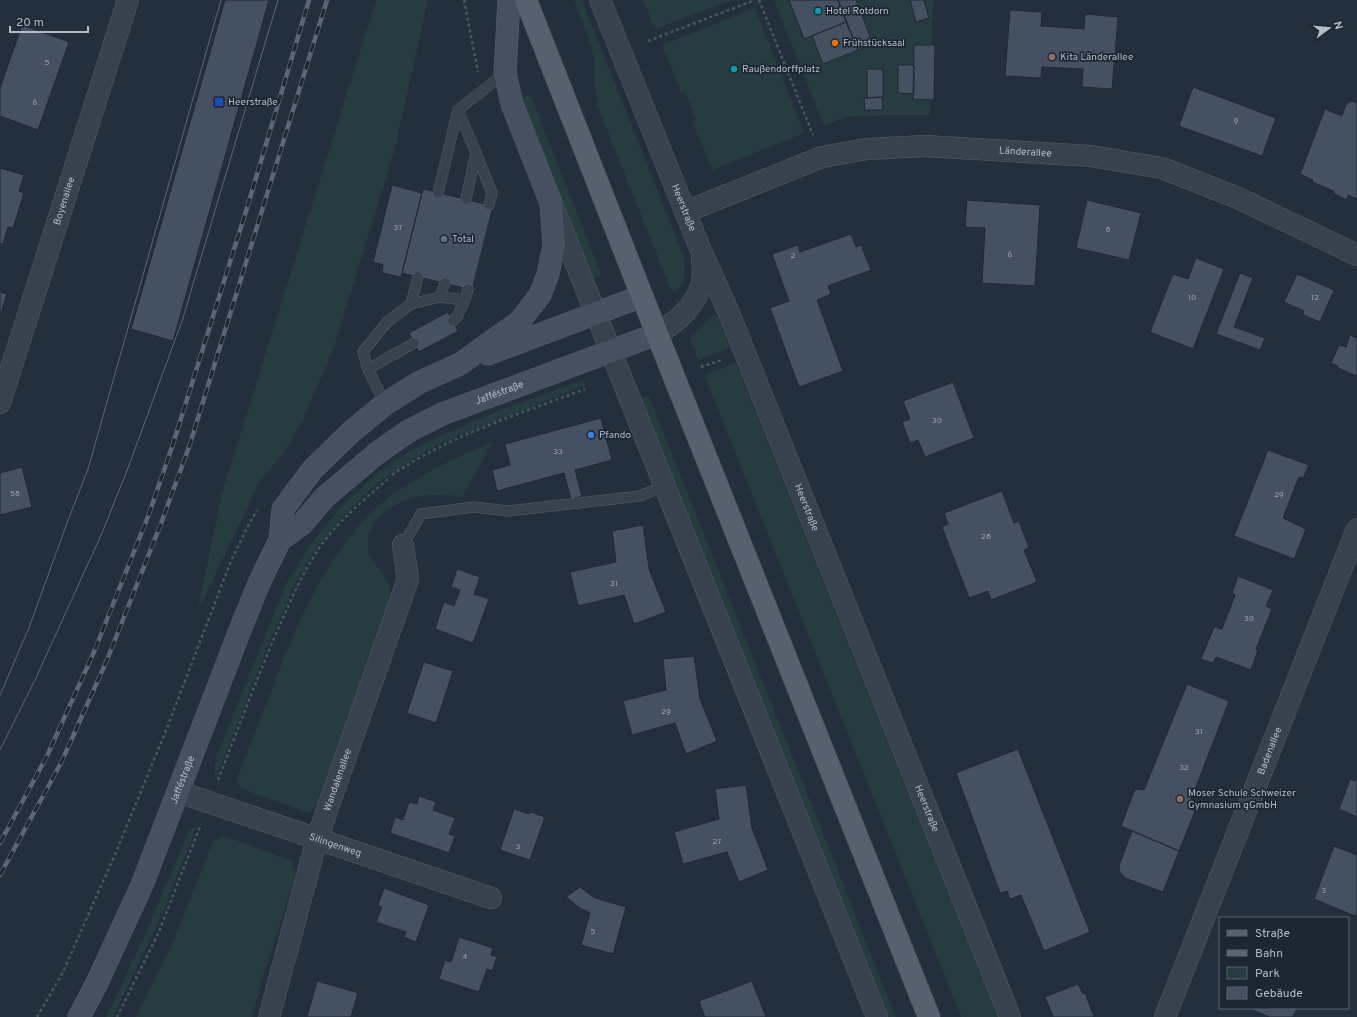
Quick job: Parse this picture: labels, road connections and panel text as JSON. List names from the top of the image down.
{
  "streets": {
    "main road": ["Jafféstraße"],
    "street": [
      "Länderallee",
      "Boyenallee",
      "Heerstraße",
      "Badenallee",
      "Wandalenallee",
      "Silingenweg"
    ]
  },
  "crossings": [
    ["Länderallee", "Heerstraße"],
    ["Heerstraße", "Jafféstraße"],
    ["Jafféstraße", "Silingenweg"],
    ["Wandalenallee", "Silingenweg"]
  ],
  "places": {
    "other": [
      "Hotel Rotdorn",
      "Frühstücksaal",
      "Kita Länderallee",
      "Raußendorffplatz",
      "Total",
      "Pfando",
      "Moser Schule Schweizer Gymnasium gGmbH"
    ],
    "transit": ["Heerstraße"]
  },
  "house_numbers": [
    "5",
    "6",
    "9",
    "37",
    "8",
    "6",
    "2",
    "10",
    "12",
    "30",
    "33",
    "58",
    "29",
    "28",
    "31",
    "30",
    "29",
    "31",
    "32",
    "27",
    "3",
    "3",
    "5",
    "4"
  ],
  "legend": [
    "Straße",
    "Bahn",
    "Park",
    "Gebäude"
  ],
  "scale_bar": "20 m",
  "north": "right"
}
